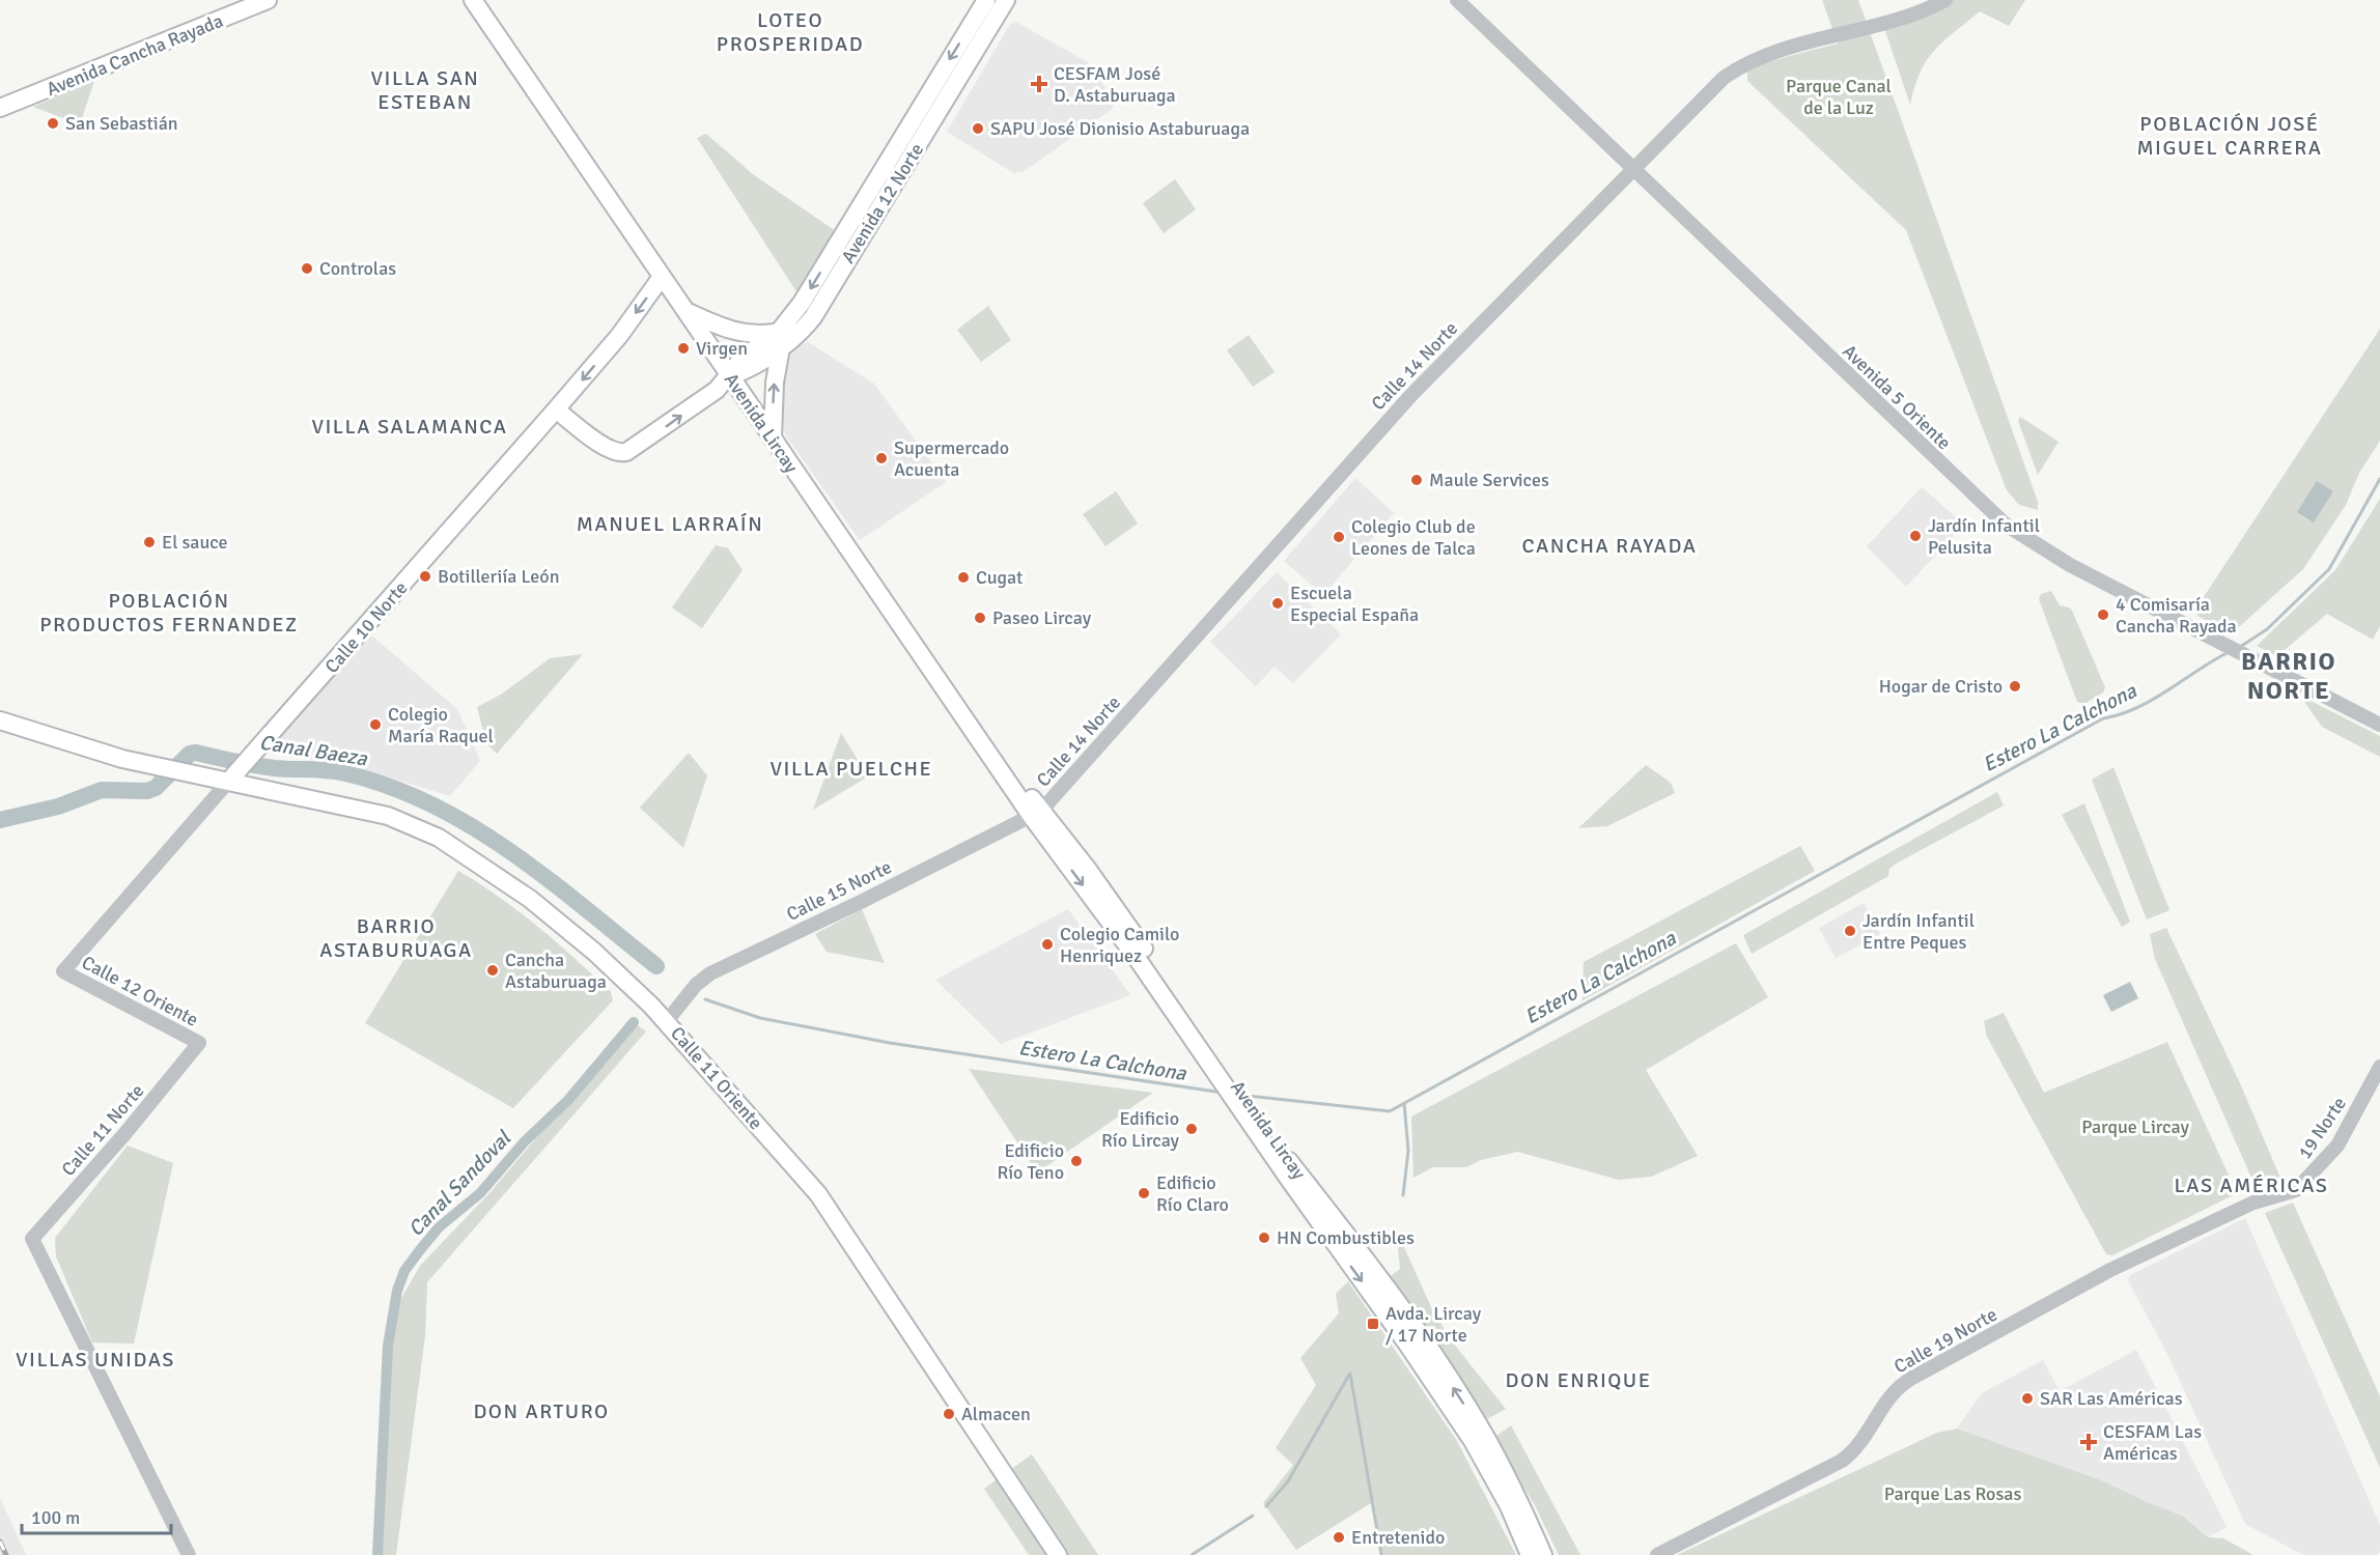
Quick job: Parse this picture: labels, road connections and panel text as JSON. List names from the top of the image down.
{
  "streets": {
    "main road": [
      "Avenida Cancha Rayada",
      "Avenida 12 Norte",
      "Avenida Lircay",
      "Calle 10 Norte",
      "Calle 11 Oriente"
    ],
    "street": [
      "Calle 14 Norte",
      "Avenida 5 Oriente",
      "Calle 15 Norte",
      "Calle 12 Oriente",
      "19 Norte",
      "Calle 11 Norte",
      "Calle 19 Norte"
    ]
  },
  "crossings": [
    ["Avenida 12 Norte", "Avenida Lircay"],
    ["Avenida 12 Norte", "Calle 10 Norte"],
    ["Calle 14 Norte", "Avenida 5 Oriente"],
    ["Calle 14 Norte", "Avenida Lircay"],
    ["Calle 14 Norte", "Calle 15 Norte"],
    ["Avenida Lircay", "Calle 10 Norte"],
    ["Avenida Lircay", "Calle 15 Norte"],
    ["Calle 10 Norte", "Calle 12 Oriente"],
    ["Calle 10 Norte", "Calle 11 Oriente"],
    ["Calle 15 Norte", "Calle 11 Oriente"],
    ["Calle 12 Oriente", "Calle 11 Norte"],
    ["19 Norte", "Calle 19 Norte"]
  ],
  "districts": [
    "LOTEO PROSPERIDAD",
    "VILLA SAN ESTEBAN",
    "POBLACIÓN JOSÉ MIGUEL CARRERA",
    "VILLA SALAMANCA",
    "MANUEL LARRAÍN",
    "CANCHA RAYADA",
    "POBLACIÓN PRODUCTOS FERNANDEZ",
    "BARRIO NORTE",
    "VILLA PUELCHE",
    "BARRIO ASTABURUAGA",
    "LAS AMÉRICAS",
    "VILLAS UNIDAS",
    "DON ENRIQUE",
    "DON ARTURO"
  ],
  "water": ["Estero La Calchona", "Canal Baeza", "Canal Sandoval"],
  "parks": ["Parque Canal de la Luz", "Parque Lircay", "Parque Las Rosas"],
  "places": {
    "health": ["CESFAM José D. Astaburuaga", "CESFAM Las Américas"],
    "other": [
      "San Sebastián",
      "SAPU José Dionisio Astaburuaga",
      "Controlas",
      "Virgen",
      "Supermercado Acuenta",
      "Maule Services",
      "Jardín Infantil Pelusita",
      "Colegio Club de Leones de Talca",
      "El sauce",
      "Botilleriía León",
      "Cugat",
      "Escuela Especial España",
      "4 Comisaría Cancha Rayada",
      "Paseo Lircay",
      "Hogar de Cristo",
      "Colegio María Raquel",
      "Jardín Infantil Entre Peques",
      "Colegio Camilo Henriquez",
      "Cancha Astaburuaga",
      "Edificio Río Lircay",
      "Edificio Río Teno",
      "Edificio Río Claro",
      "HN Combustibles",
      "SAR Las Américas",
      "Almacen",
      "Entretenido"
    ],
    "transit": ["Avda. Lircay / 17 Norte"]
  },
  "scale_bar": "100 m"
}
